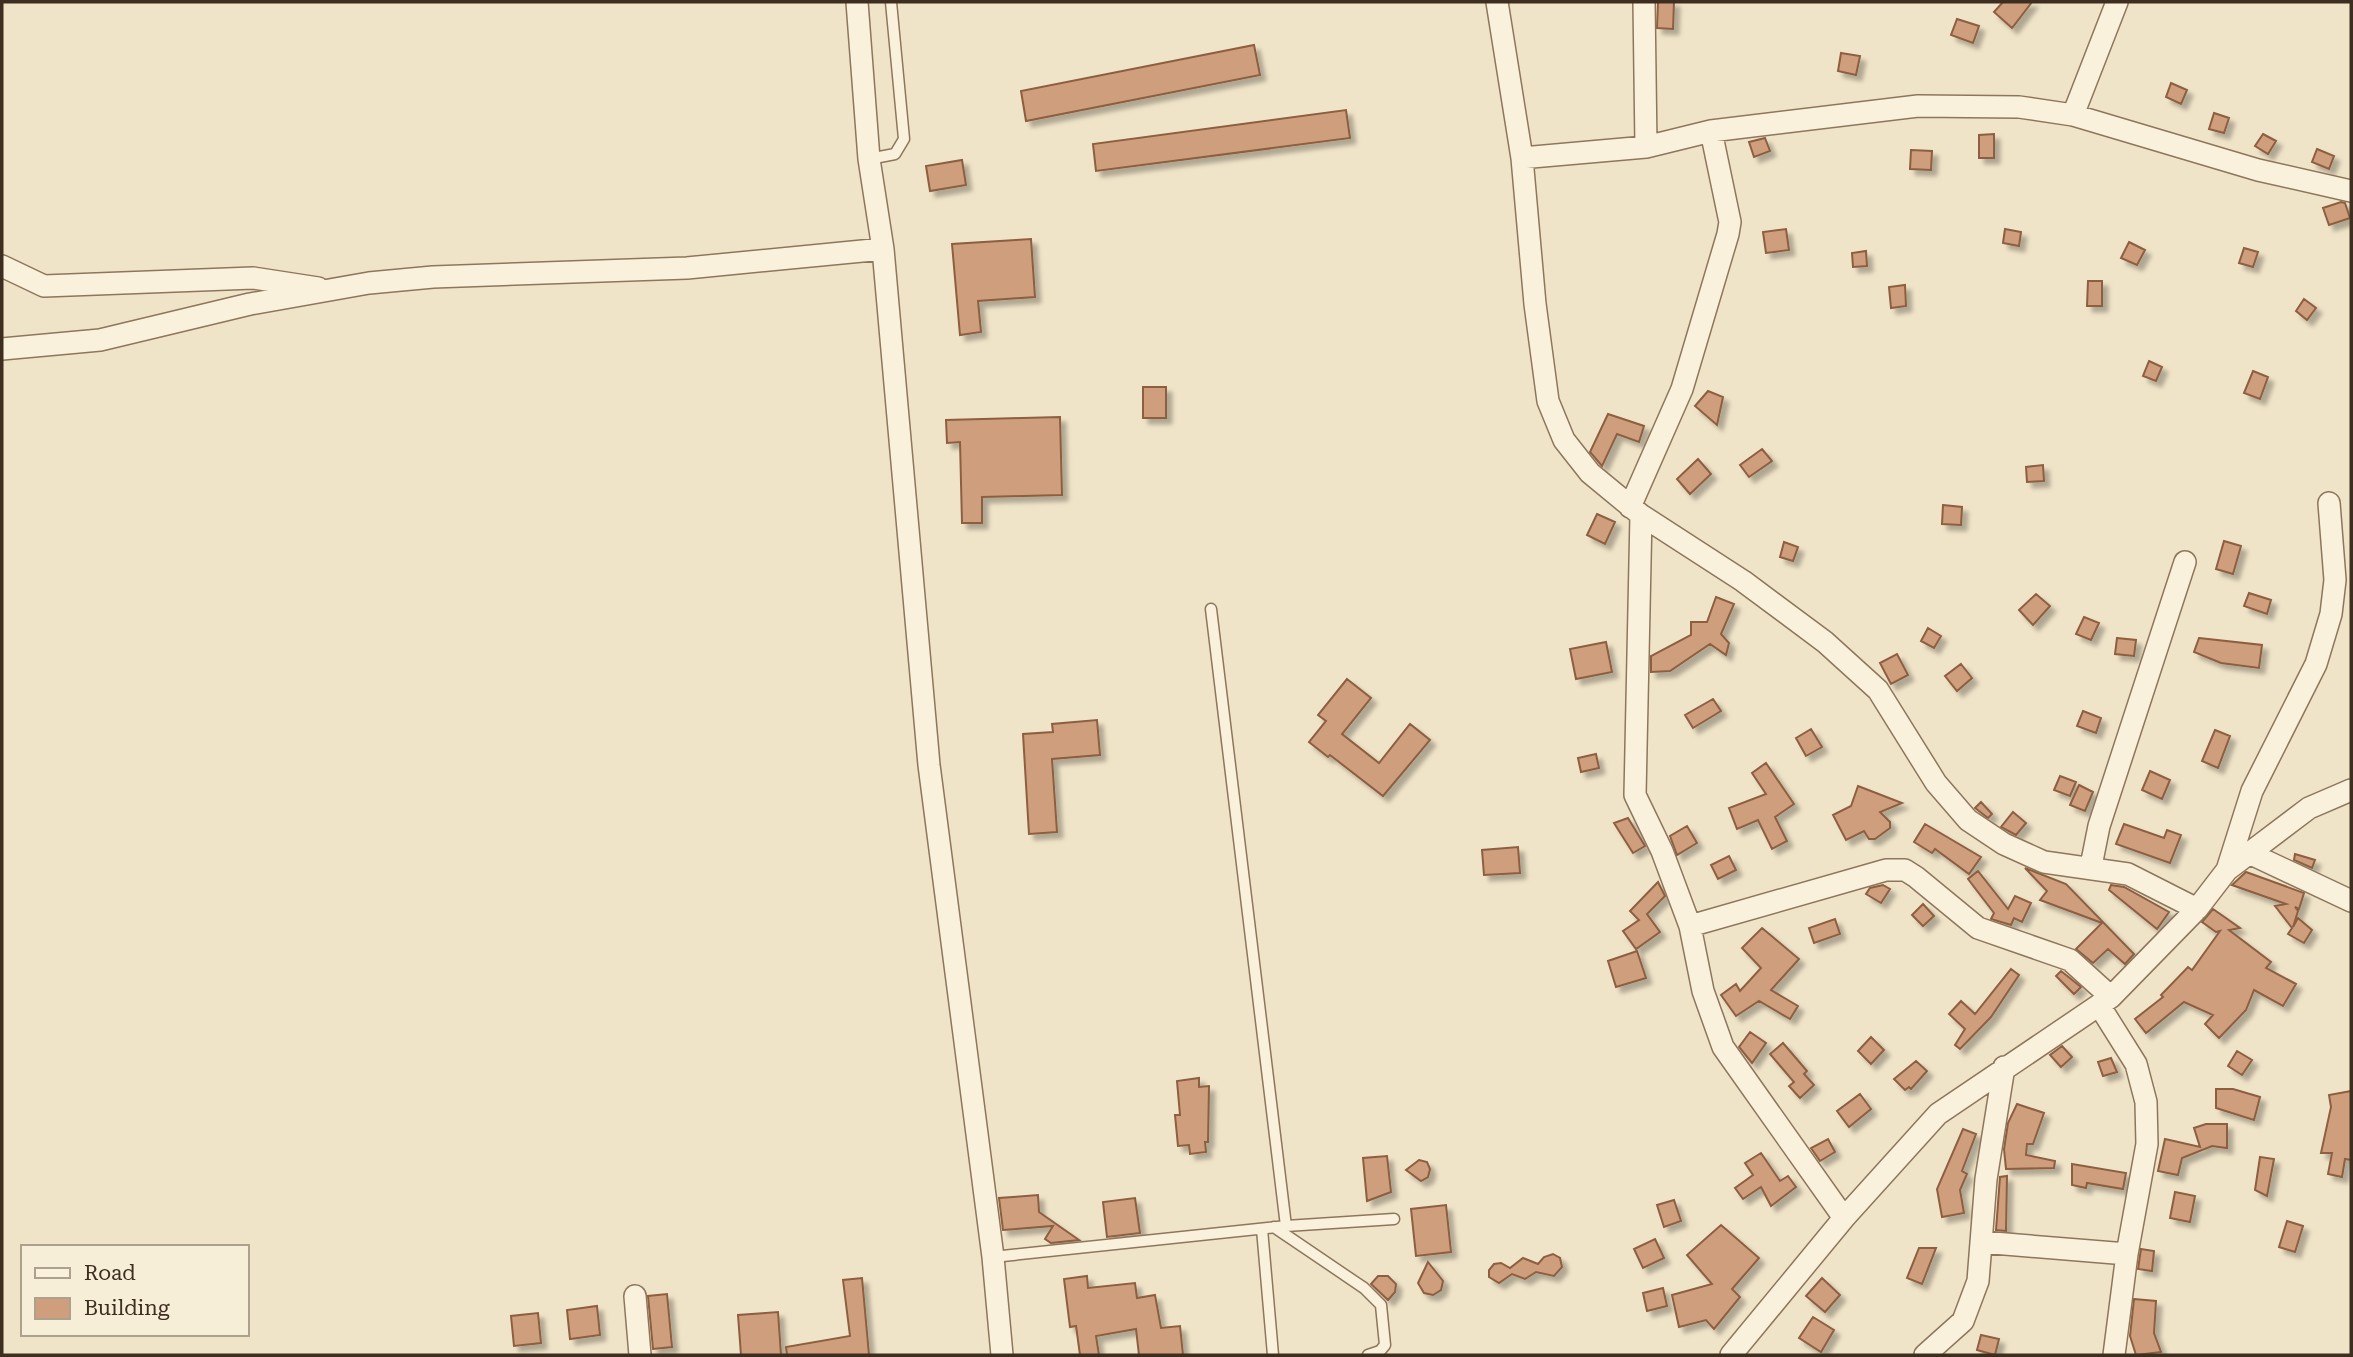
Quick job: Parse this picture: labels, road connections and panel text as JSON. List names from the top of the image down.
{
  "legend": ["Road", "Building"]
}
